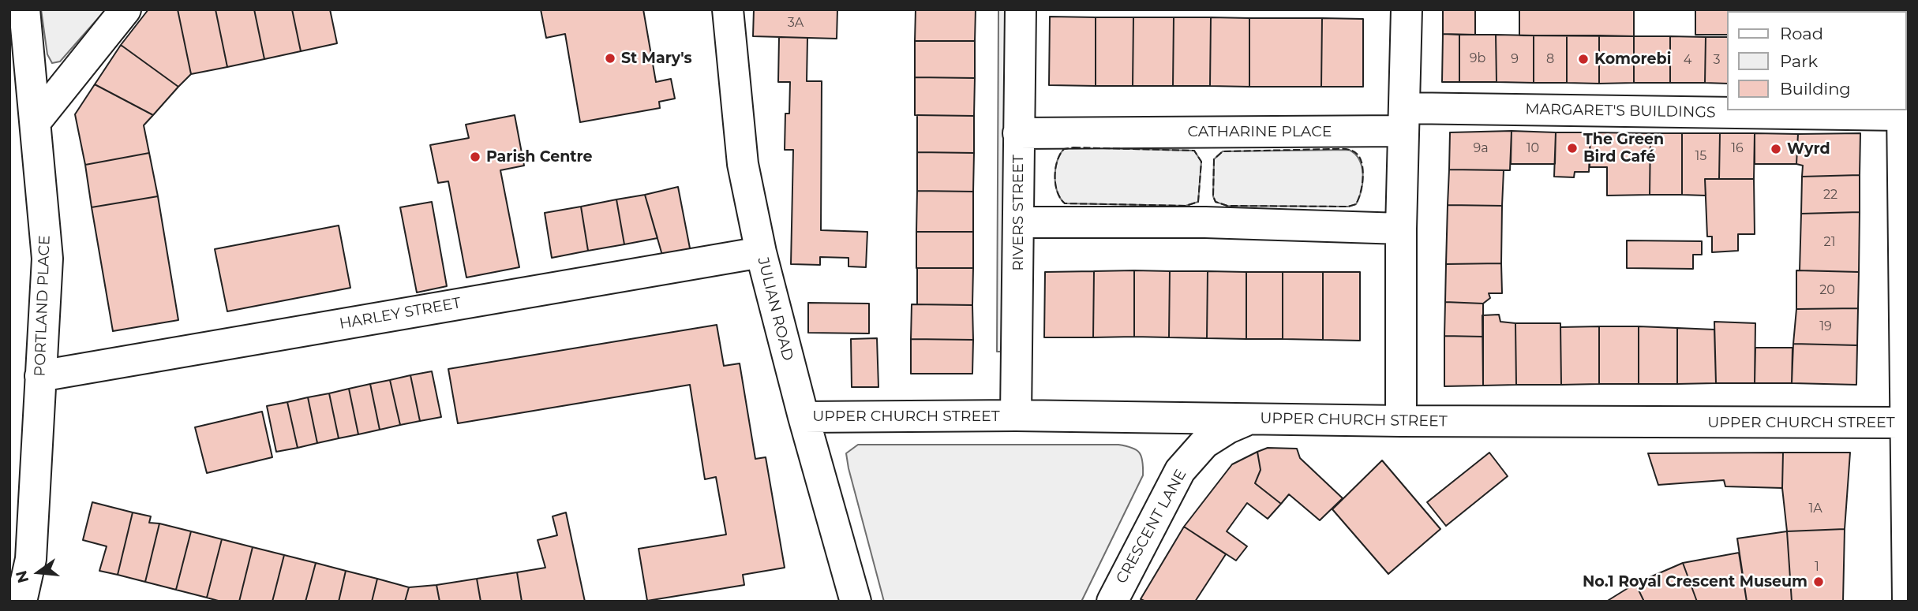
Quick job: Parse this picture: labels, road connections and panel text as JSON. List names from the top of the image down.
{
  "streets": {
    "street": [
      "MARGARET'S BUILDINGS",
      "CATHARINE PLACE",
      "RIVERS STREET",
      "PORTLAND PLACE",
      "JULIAN ROAD",
      "HARLEY STREET",
      "UPPER CHURCH STREET",
      "CRESCENT LANE"
    ]
  },
  "crossings": [
    ["MARGARET'S BUILDINGS", "CATHARINE PLACE"],
    ["CATHARINE PLACE", "RIVERS STREET"],
    ["RIVERS STREET", "UPPER CHURCH STREET"],
    ["PORTLAND PLACE", "HARLEY STREET"],
    ["JULIAN ROAD", "HARLEY STREET"],
    ["JULIAN ROAD", "UPPER CHURCH STREET"],
    ["UPPER CHURCH STREET", "CRESCENT LANE"]
  ],
  "places": [
    "St Mary's",
    "Komorebi",
    "The Green Bird Café",
    "Wyrd",
    "Parish Centre",
    "No.1 Royal Crescent Museum"
  ],
  "house_numbers": [
    "3A",
    "9b",
    "9",
    "8",
    "4",
    "3",
    "9a",
    "10",
    "16",
    "15",
    "22",
    "21",
    "20",
    "19",
    "1A",
    "1"
  ],
  "legend": ["Road", "Park", "Building"],
  "north": "left"
}
